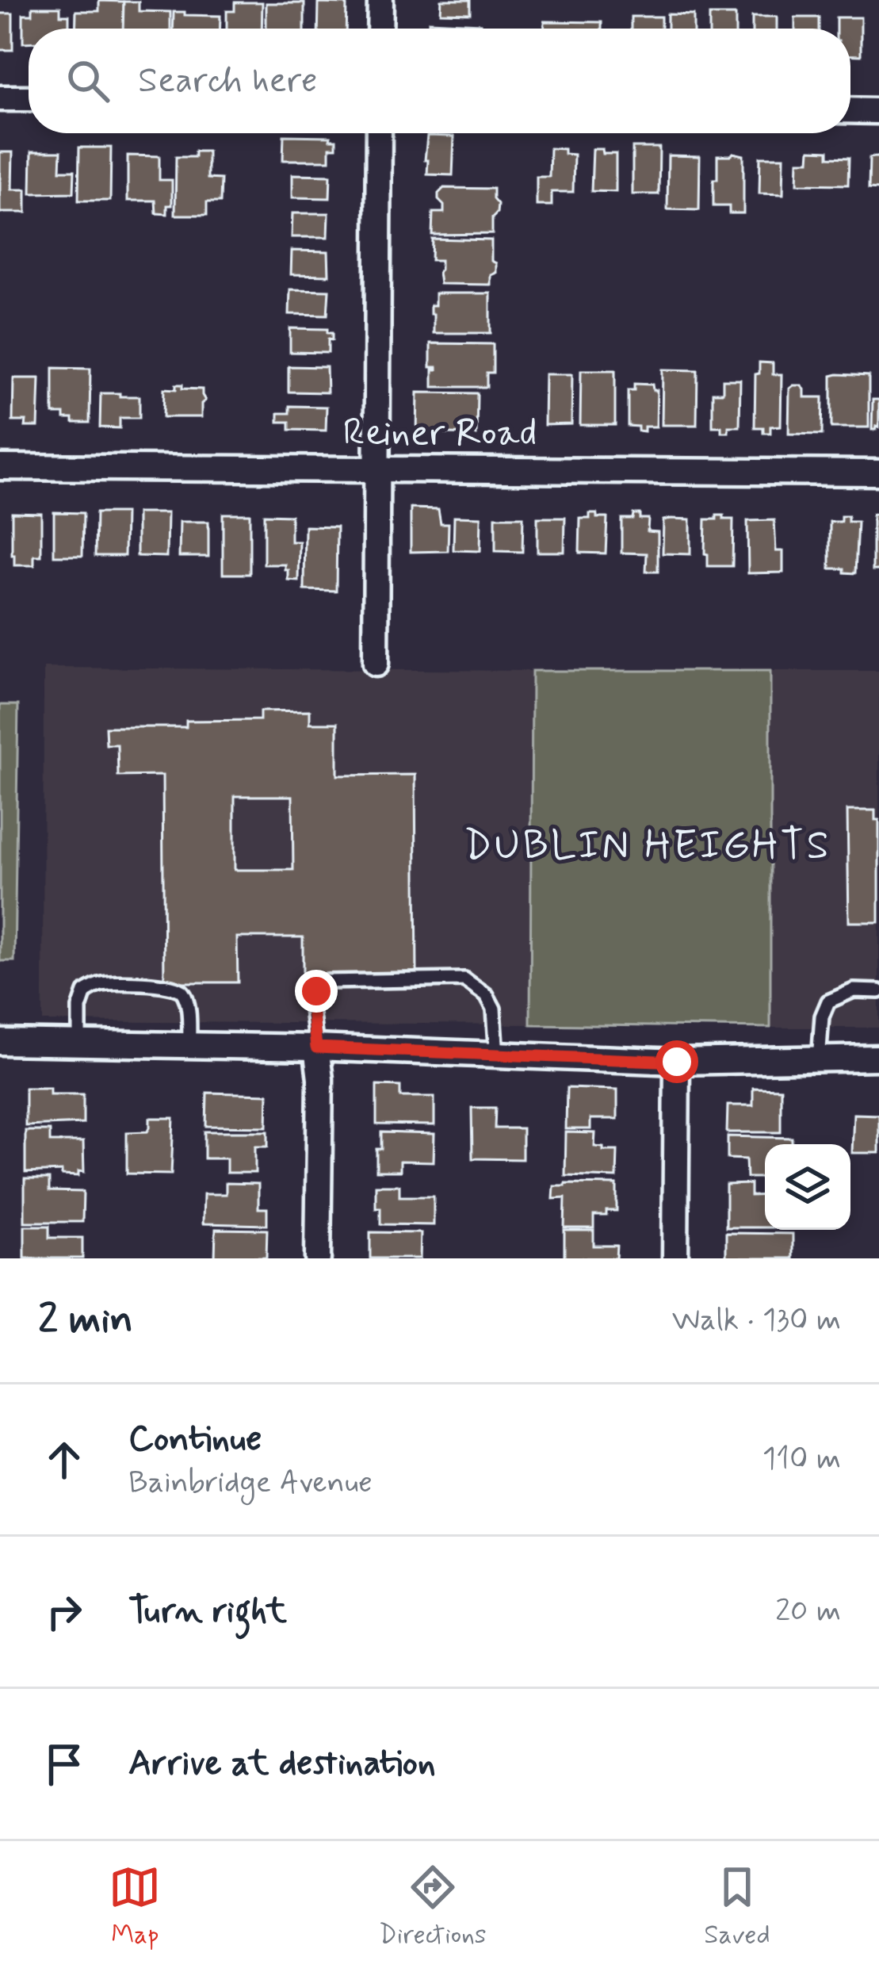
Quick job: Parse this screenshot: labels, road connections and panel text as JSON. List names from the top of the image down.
{
  "streets": {
    "street": ["Reiner Road"]
  },
  "districts": ["DUBLIN HEIGHTS"],
  "page": {
    "search": "Search here",
    "heading": ["2 min", "Walk · 130 m"],
    "list": [
      ["Continue", "Bainbridge Avenue", "110 m"],
      ["Turn right", "20 m"],
      "Arrive at destination"
    ],
    "nav": ["Map", "Directions", "Saved"]
  }
}
